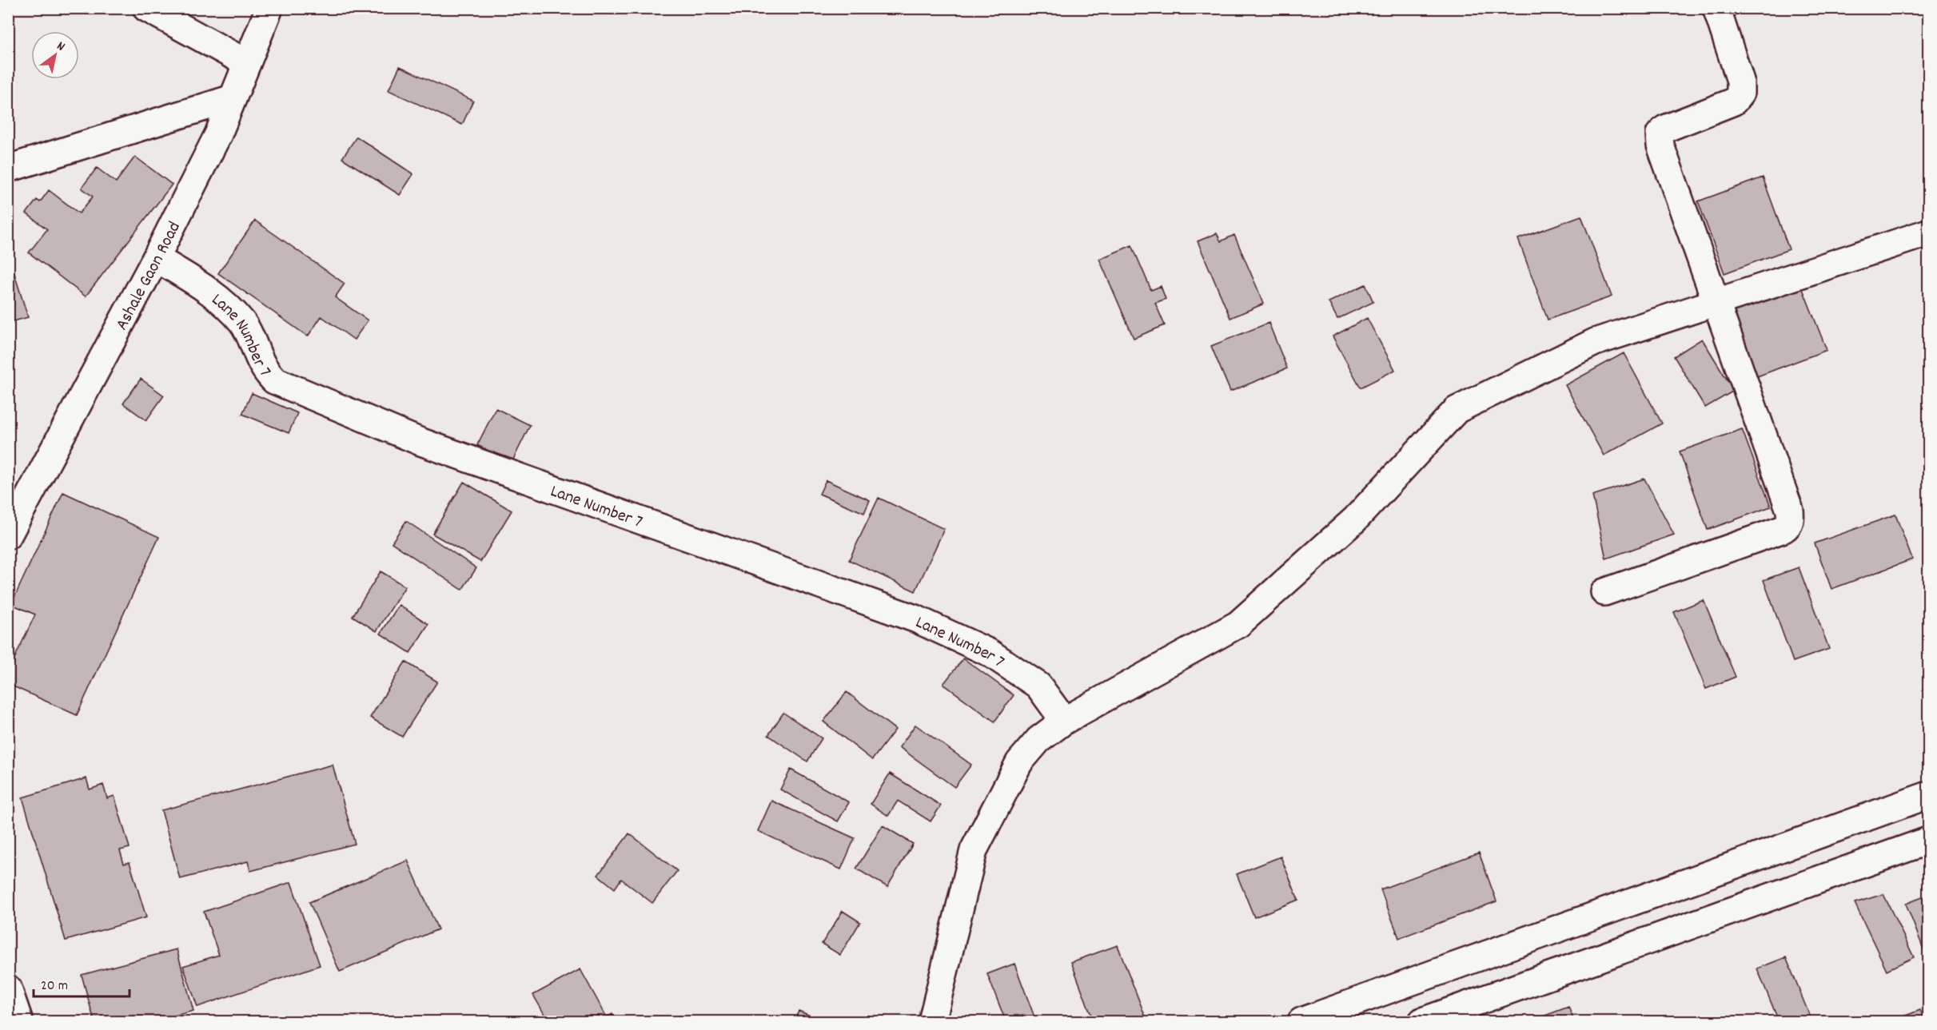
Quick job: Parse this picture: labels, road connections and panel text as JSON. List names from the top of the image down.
{
  "streets": {
    "street": ["Ashale Gaon Road", "Lane Number 7"]
  },
  "crossings": [
    ["Ashale Gaon Road", "Lane Number 7"]
  ],
  "scale_bar": "20 m",
  "north": "top right"
}
